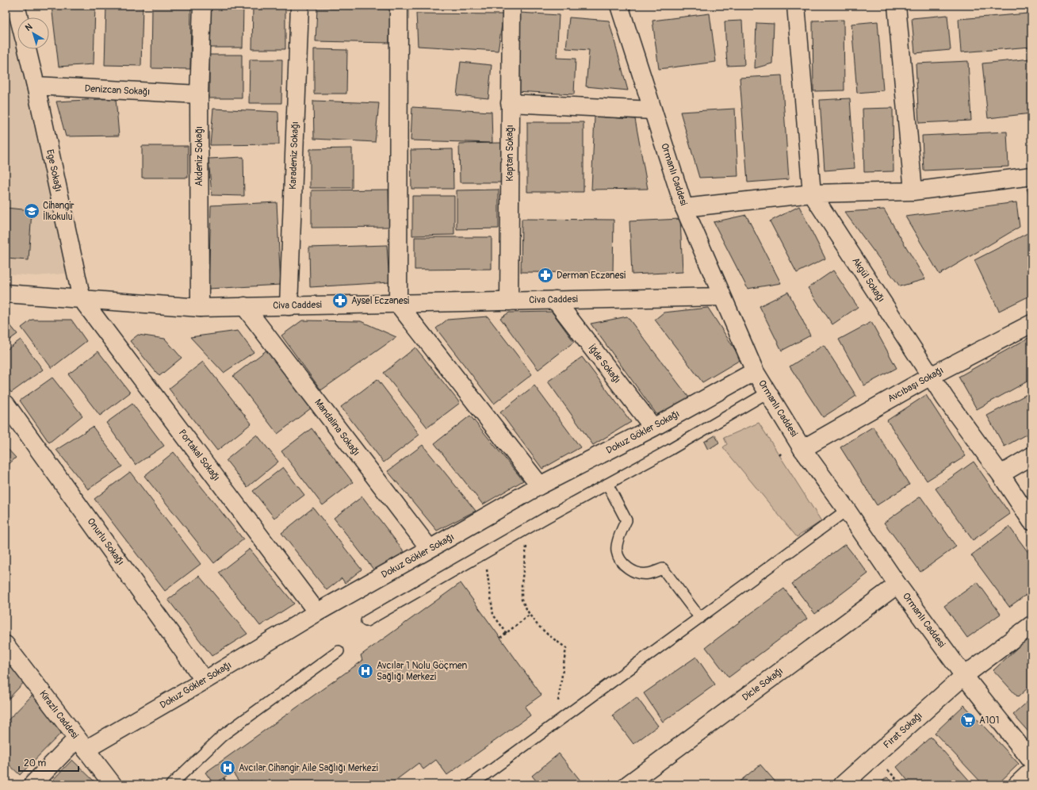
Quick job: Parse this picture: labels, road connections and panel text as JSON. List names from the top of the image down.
{
  "streets": {
    "street": [
      "Denizcan Sokağı",
      "Kaptan Sokağı",
      "Karadeniz Sokağı",
      "Akdeniz Sokağı",
      "Ege Sokağı",
      "Ormanlı Caddesi",
      "Akgül Sokağı",
      "Civa Caddesi",
      "İğde Sokağı",
      "Avcıbaşı Sokağı",
      "Mandalina Sokağı",
      "Dokuz Gökler Sokağı",
      "Portakal Sokağı",
      "Onurlu Sokağı",
      "Dicle Sokağı",
      "Kirazlı Caddesi",
      "Fırat Sokağı"
    ]
  },
  "crossings": [
    ["Denizcan Sokağı", "Akdeniz Sokağı"],
    ["Denizcan Sokağı", "Ege Sokağı"],
    ["Kaptan Sokağı", "Civa Caddesi"],
    ["Karadeniz Sokağı", "Civa Caddesi"],
    ["Akdeniz Sokağı", "Civa Caddesi"],
    ["Ege Sokağı", "Civa Caddesi"],
    ["Ege Sokağı", "Portakal Sokağı"],
    ["Ormanlı Caddesi", "Civa Caddesi"],
    ["Ormanlı Caddesi", "Avcıbaşı Sokağı"],
    ["Ormanlı Caddesi", "Dokuz Gökler Sokağı"],
    ["Ormanlı Caddesi", "Dicle Sokağı"],
    ["Ormanlı Caddesi", "Fırat Sokağı"],
    ["Akgül Sokağı", "Avcıbaşı Sokağı"],
    ["Civa Caddesi", "İğde Sokağı"],
    ["Civa Caddesi", "Mandalina Sokağı"],
    ["Civa Caddesi", "Portakal Sokağı"],
    ["İğde Sokağı", "Dokuz Gökler Sokağı"],
    ["Mandalina Sokağı", "Dokuz Gökler Sokağı"],
    ["Dokuz Gökler Sokağı", "Portakal Sokağı"],
    ["Dokuz Gökler Sokağı", "Onurlu Sokağı"],
    ["Dokuz Gökler Sokağı", "Kirazlı Caddesi"]
  ],
  "places": {
    "school or university": ["Cihangir İlkokulu"],
    "pharmacy": ["Derman Eczanesi", "Aysel Eczanesi"],
    "hospital": ["Avcılar 1 Nolu Göçmen Sağlığı Merkezi", "Avcılar Cihangir Aile Sağlığı Merkezi"],
    "supermarket": ["A101"]
  },
  "scale_bar": "20 m",
  "north": "top left"
}
